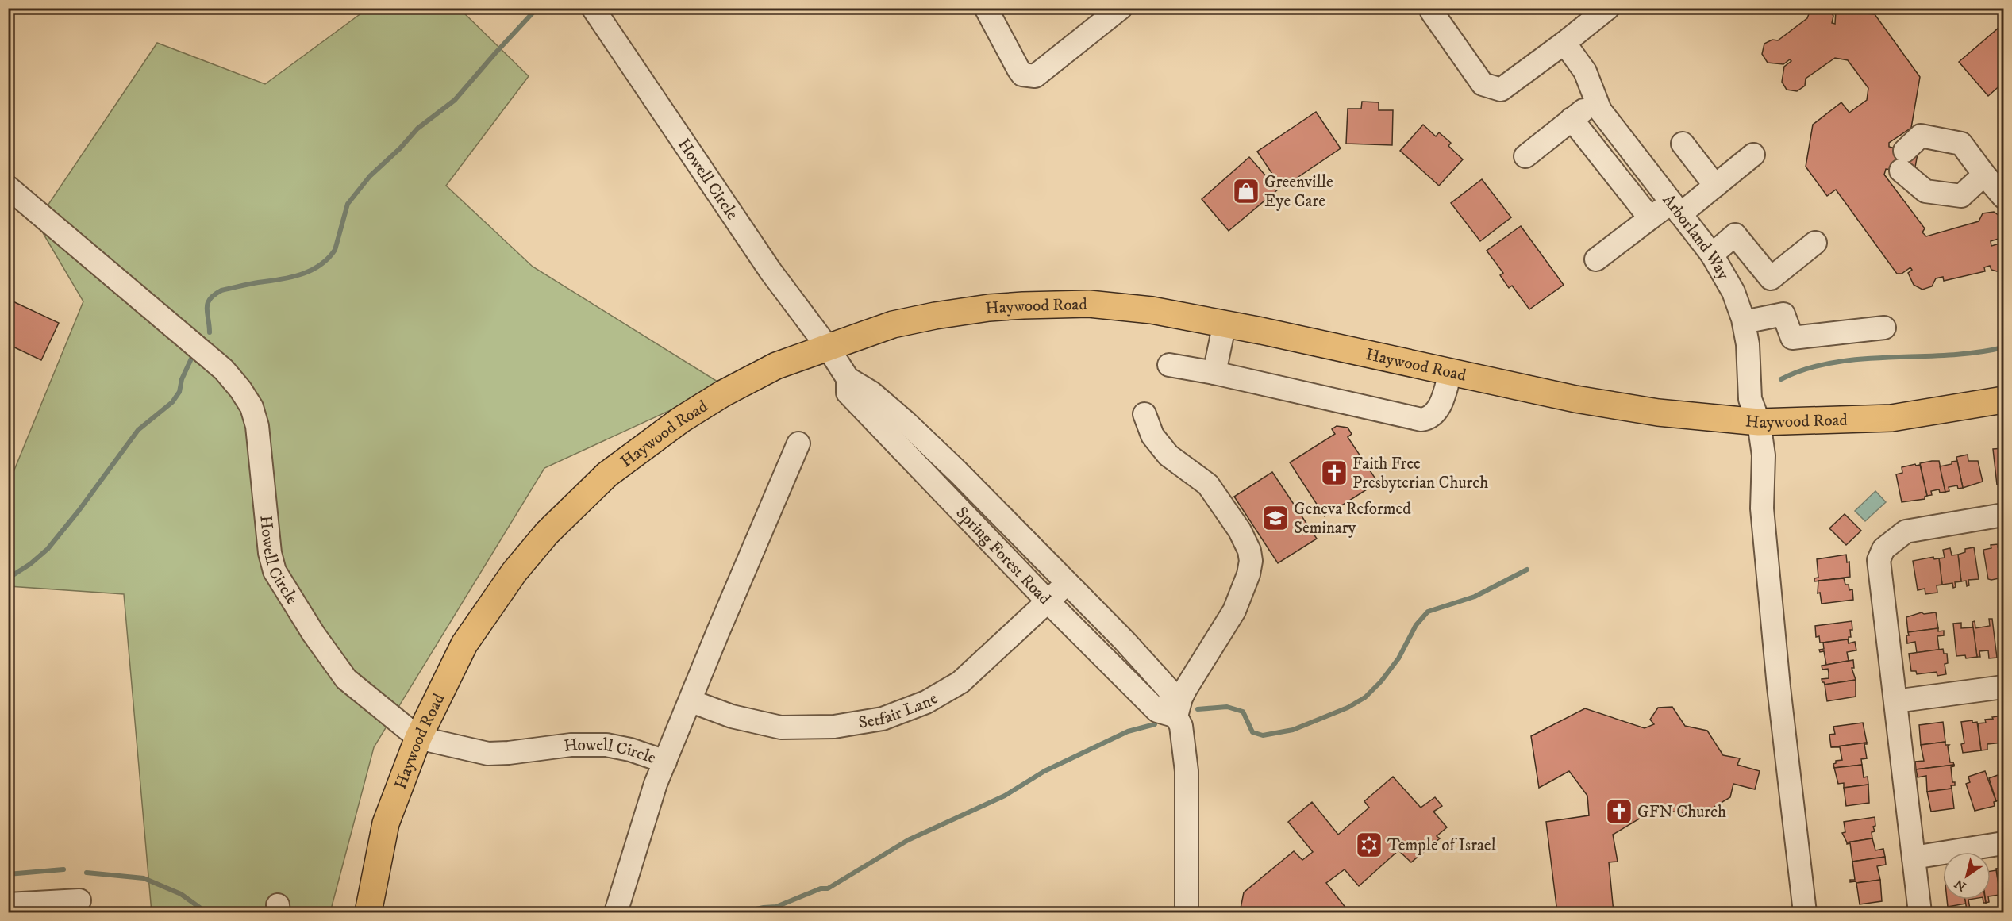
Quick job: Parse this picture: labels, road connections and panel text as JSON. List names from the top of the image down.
{
  "streets": {
    "main road": ["Haywood Road"],
    "street": [
      "Howell Circle",
      "Arborland Way",
      "Spring Forest Road",
      "Setfair Lane"
    ]
  },
  "crossings": [
    ["Howell Circle", "Haywood Road"],
    ["Howell Circle", "Spring Forest Road"],
    ["Howell Circle", "Setfair Lane"],
    ["Arborland Way", "Haywood Road"],
    ["Haywood Road", "Spring Forest Road"],
    ["Spring Forest Road", "Setfair Lane"]
  ],
  "places": {
    "shop": ["Greenville Eye Care"],
    "church": ["Faith Free Presbyterian Church", "GFN Church"],
    "school or university": ["Geneva Reformed Seminary"],
    "synagogue": ["Temple of Israel"]
  },
  "north": "bottom left"
}
